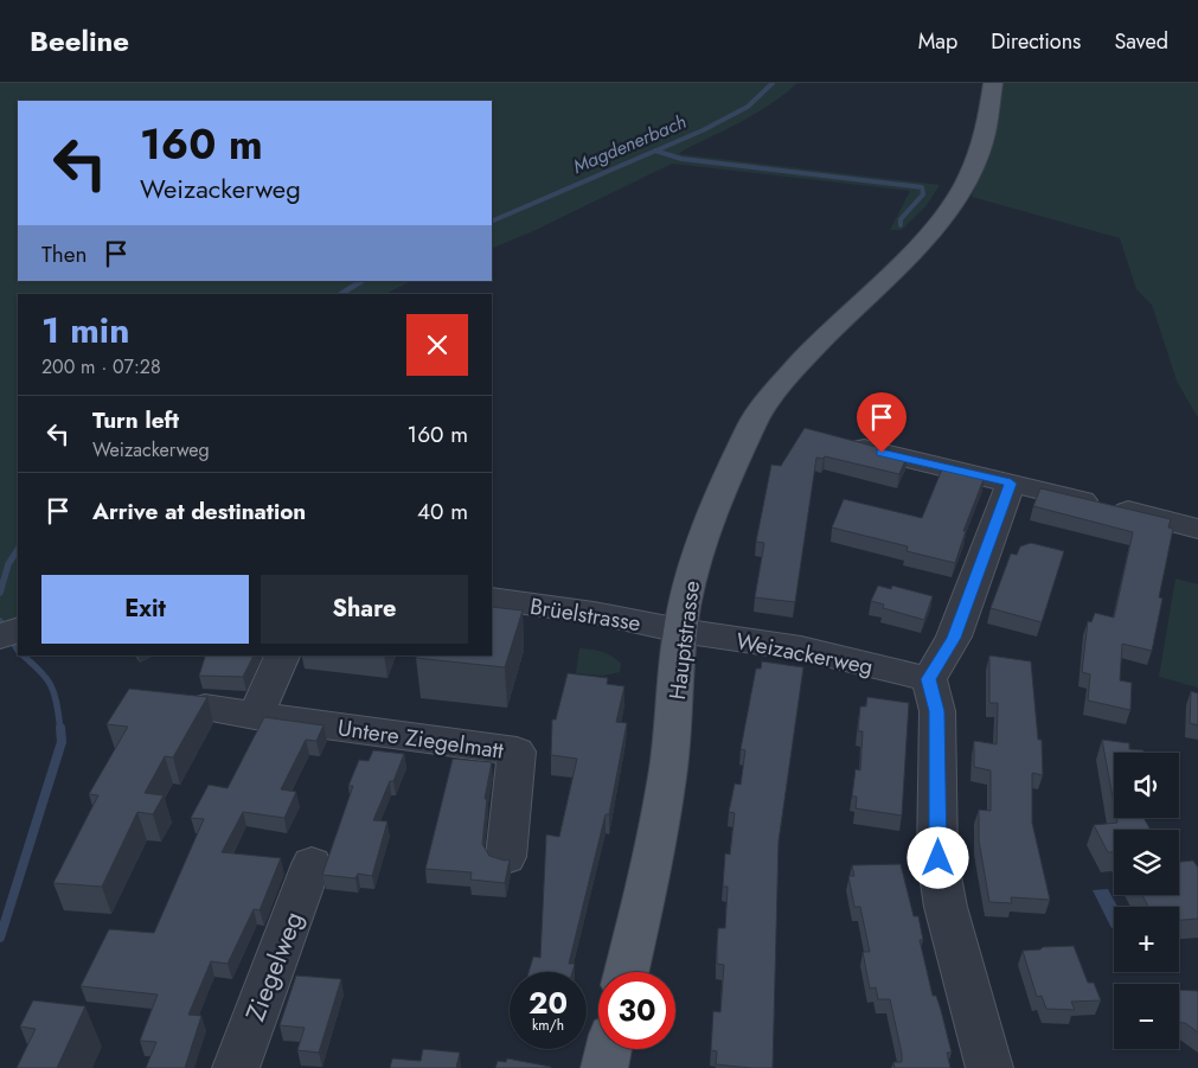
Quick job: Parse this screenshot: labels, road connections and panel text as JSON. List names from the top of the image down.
{
  "streets": {
    "main road": ["Hauptstrasse"],
    "street": [
      "Brüelstrasse",
      "Weizackerweg",
      "Untere Ziegelmatt",
      "Ziegelweg"
    ]
  },
  "crossings": [
    ["Brüelstrasse", "Hauptstrasse"],
    ["Brüelstrasse", "Weizackerweg"],
    ["Hauptstrasse", "Weizackerweg"]
  ],
  "water": ["Magdenerbach"],
  "page": {
    "header": "Beeline",
    "nav": ["Map", "Directions", "Saved"],
    "turn": ["160 m", "Weizackerweg"],
    "then": "Then",
    "heading": ["1 min", "200 m · 07:28"],
    "list": [
      {
        "name": "Turn left",
        "note": "Weizackerweg",
        "value": "160 m"
      },
      {
        "name": "Arrive at destination",
        "value": "40 m"
      }
    ],
    "buttons": ["Exit", "Share"],
    "map_buttons": ["+", "−"],
    "speed": "20 km/h",
    "limit": "30"
  }
}
